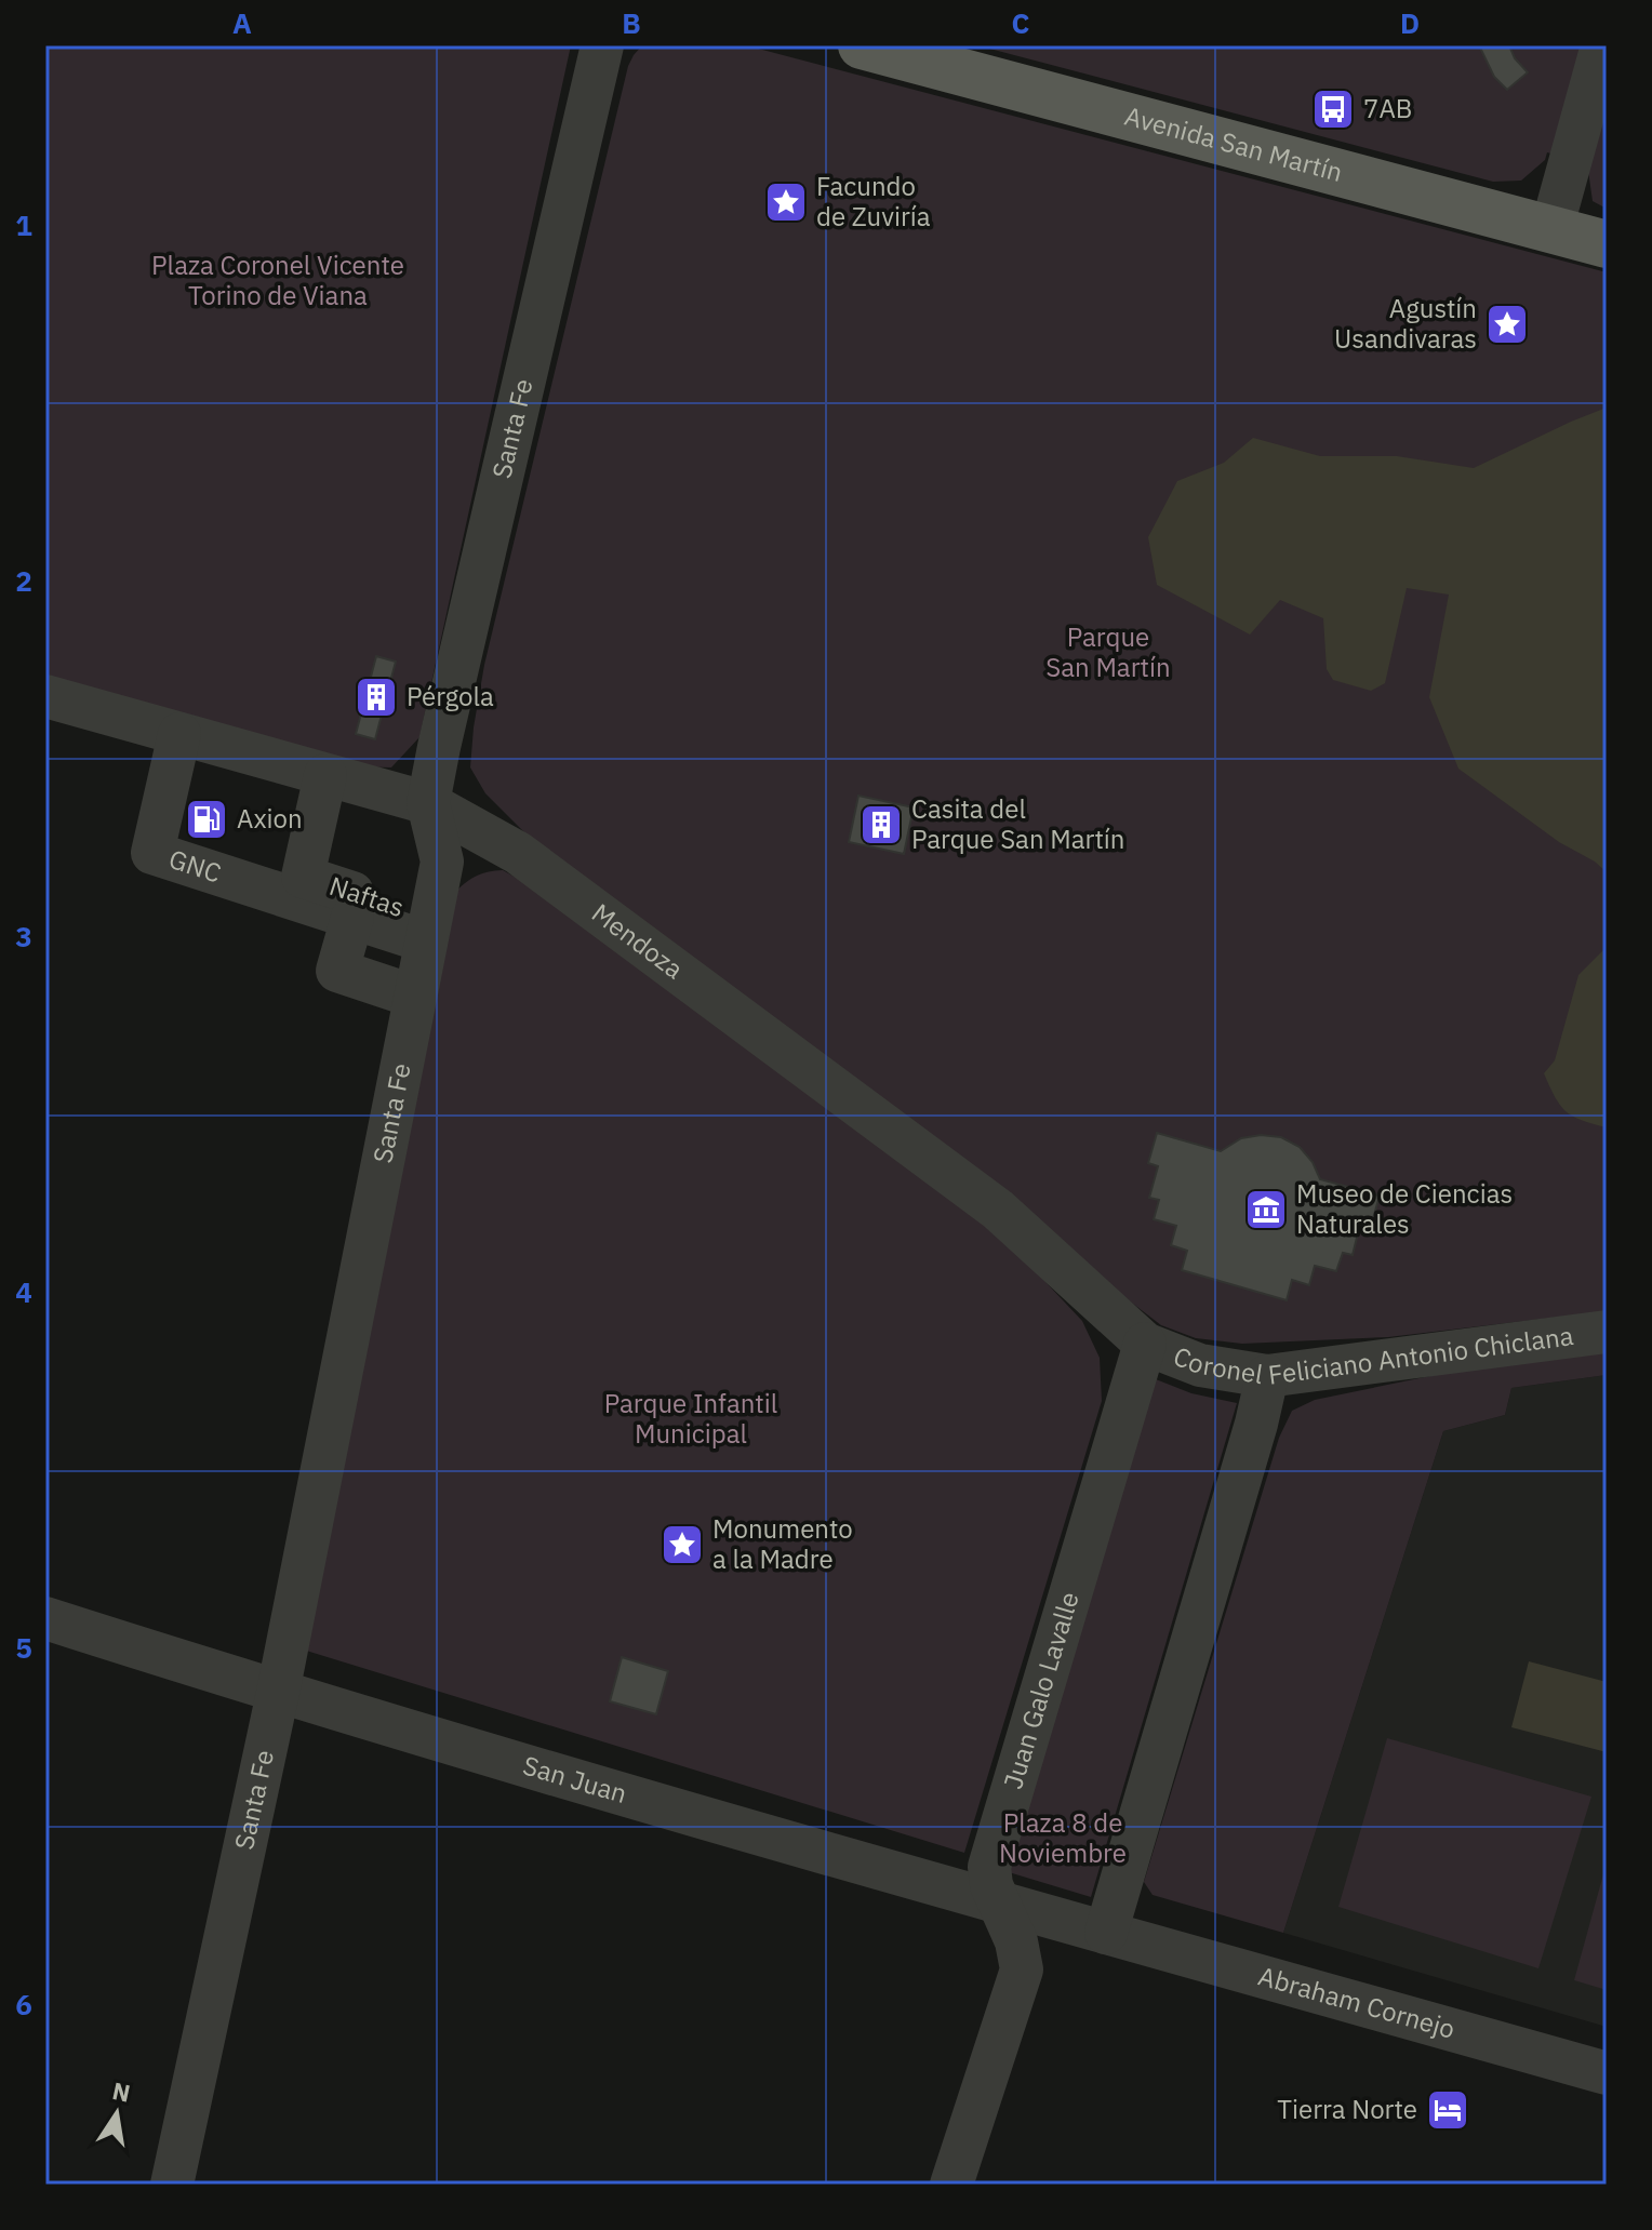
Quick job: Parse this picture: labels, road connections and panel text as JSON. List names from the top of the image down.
{
  "streets": {
    "main road": ["Avenida San Martín"],
    "street": [
      "Santa Fe",
      "GNC",
      "Naftas",
      "Mendoza",
      "Coronel Feliciano Antonio Chiclana",
      "Juan Galo Lavalle",
      "San Juan",
      "Abraham Cornejo"
    ]
  },
  "crossings": [
    ["Santa Fe", "GNC"],
    ["Santa Fe", "Naftas"],
    ["Santa Fe", "Mendoza"],
    ["Santa Fe", "San Juan"],
    ["GNC", "Naftas"],
    ["GNC", "Mendoza"],
    ["Naftas", "Mendoza"],
    ["Mendoza", "Coronel Feliciano Antonio Chiclana"],
    ["Mendoza", "Juan Galo Lavalle"],
    ["Coronel Feliciano Antonio Chiclana", "Juan Galo Lavalle"],
    ["Juan Galo Lavalle", "San Juan"],
    ["San Juan", "Abraham Cornejo"]
  ],
  "parks": [
    "Plaza Coronel Vicente Torino de Viana",
    "Parque San Martín",
    "Parque Infantil Municipal",
    "Plaza 8 de Noviembre"
  ],
  "places": {
    "bus stop": ["7AB"],
    "place": ["Facundo de Zuviría", "Agustín Usandivaras", "Monumento a la Madre"],
    "building": ["Pérgola", "Casita del Parque San Martín"],
    "fuel station": ["Axion"],
    "museum": ["Museo de Ciencias Naturales"],
    "hotel": ["Tierra Norte"]
  },
  "north": "top",
  "grid": {
    "columns": [
      "A",
      "B",
      "C",
      "D"
    ],
    "rows": [
      "1",
      "2",
      "3",
      "4",
      "5",
      "6"
    ]
  }
}
